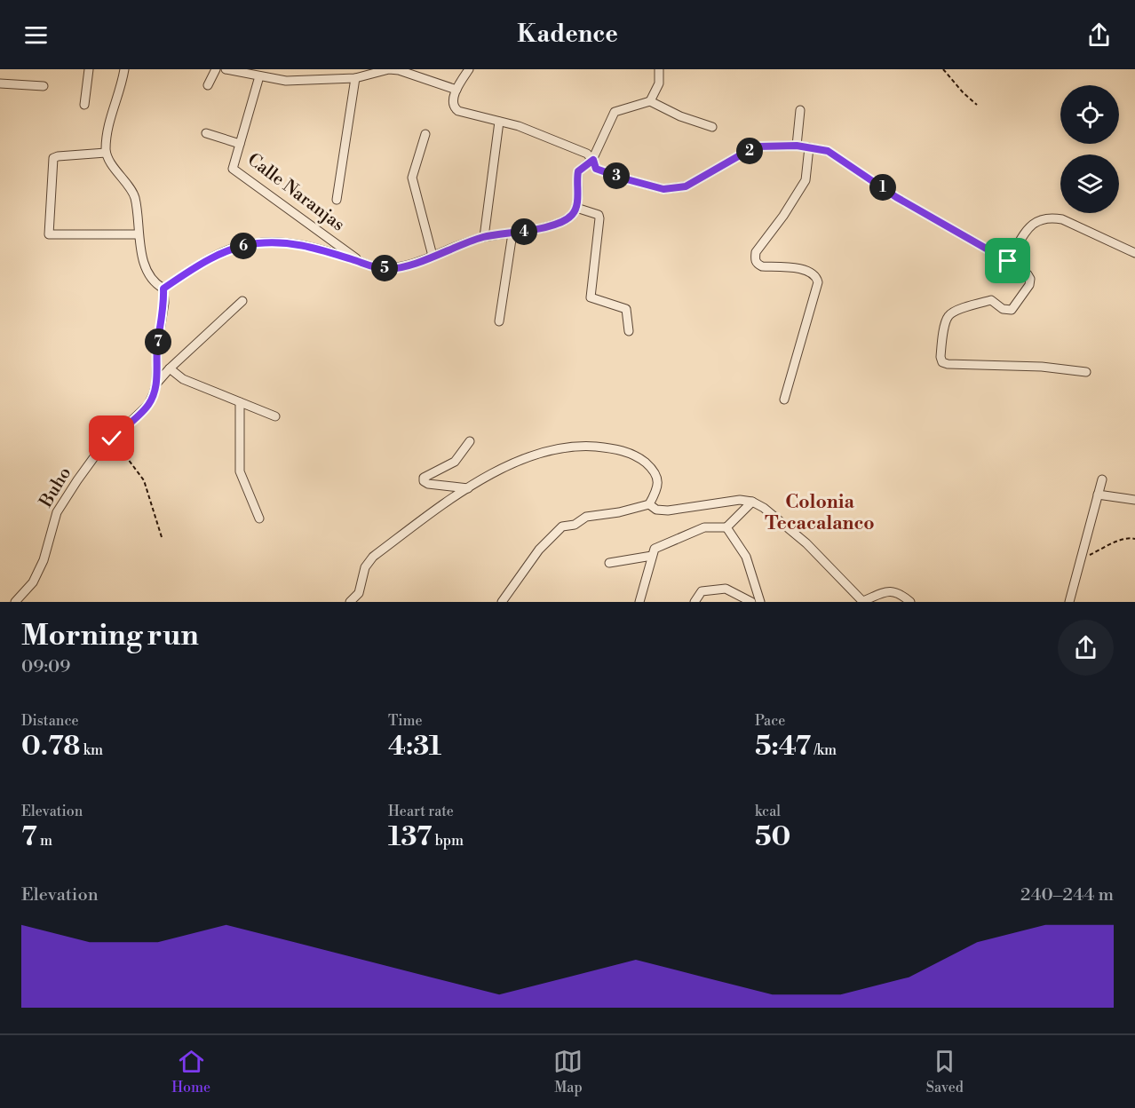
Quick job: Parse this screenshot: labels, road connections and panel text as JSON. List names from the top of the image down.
{
  "streets": {
    "street": ["Calle Naranjas", "Buho"]
  },
  "districts": ["Colonia Tecacalanco"],
  "page": {
    "header": "Kadence",
    "pins": [
      "2",
      "3",
      "1",
      "4",
      "6",
      "5",
      "7"
    ],
    "heading": ["Morning run", "09:09"],
    "stats": [
      ["Distance", "0.78 km"],
      ["Time", "4:31"],
      ["Pace", "5:47 /km"],
      ["Elevation", "7 m"],
      ["Heart rate", "137 bpm"],
      ["kcal", "50"]
    ],
    "chart": ["Elevation", "240–244 m"],
    "tabs": ["Home", "Map", "Saved"]
  }
}
